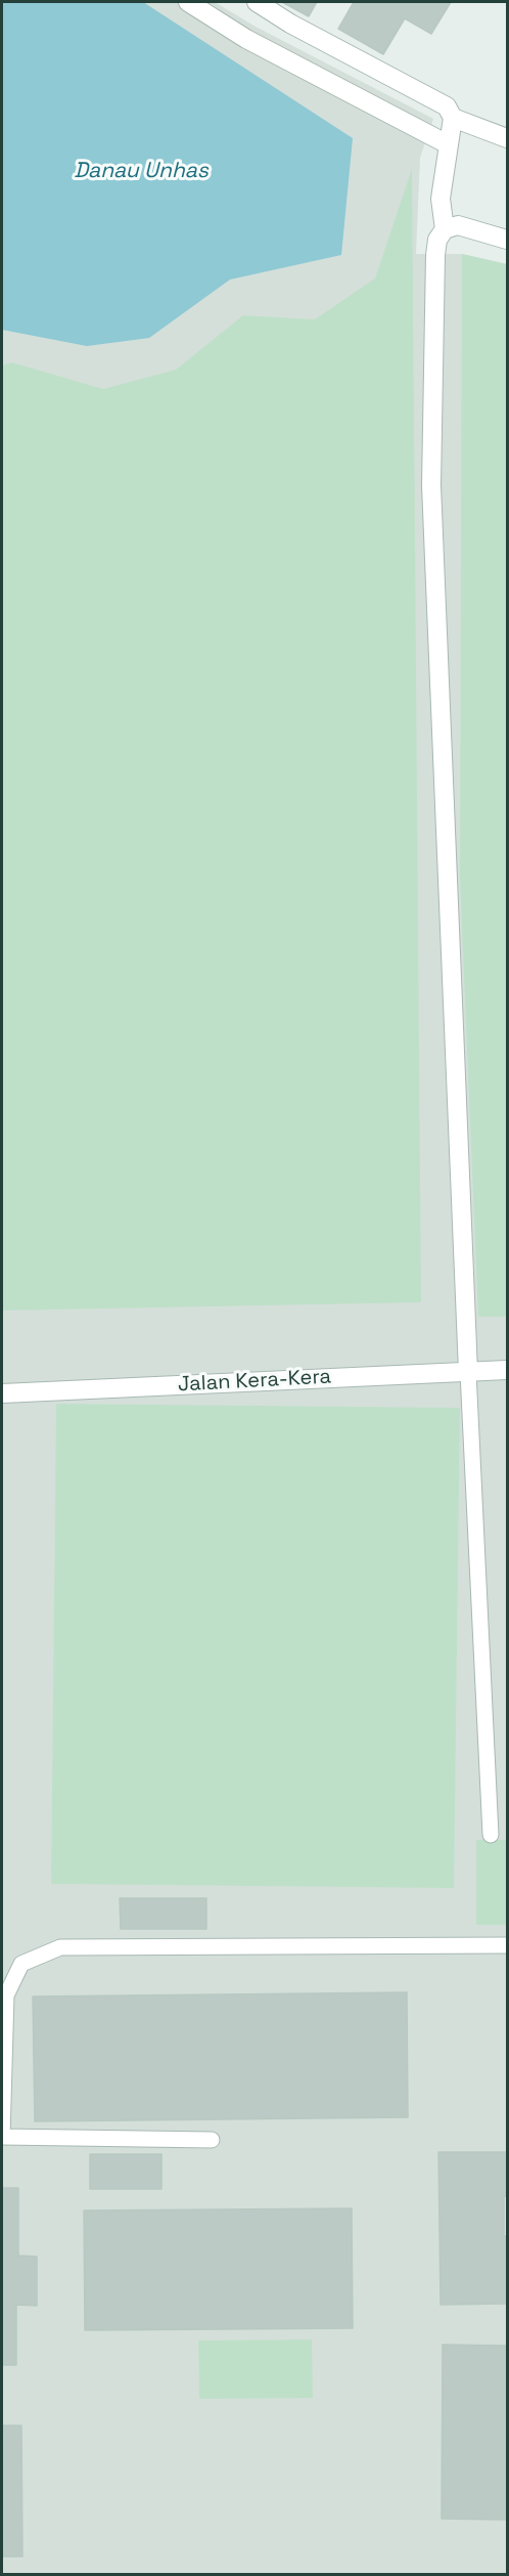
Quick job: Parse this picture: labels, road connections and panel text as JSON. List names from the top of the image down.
{
  "streets": {
    "street": ["Jalan Kera-Kera"]
  },
  "water": ["Danau Unhas"]
}
